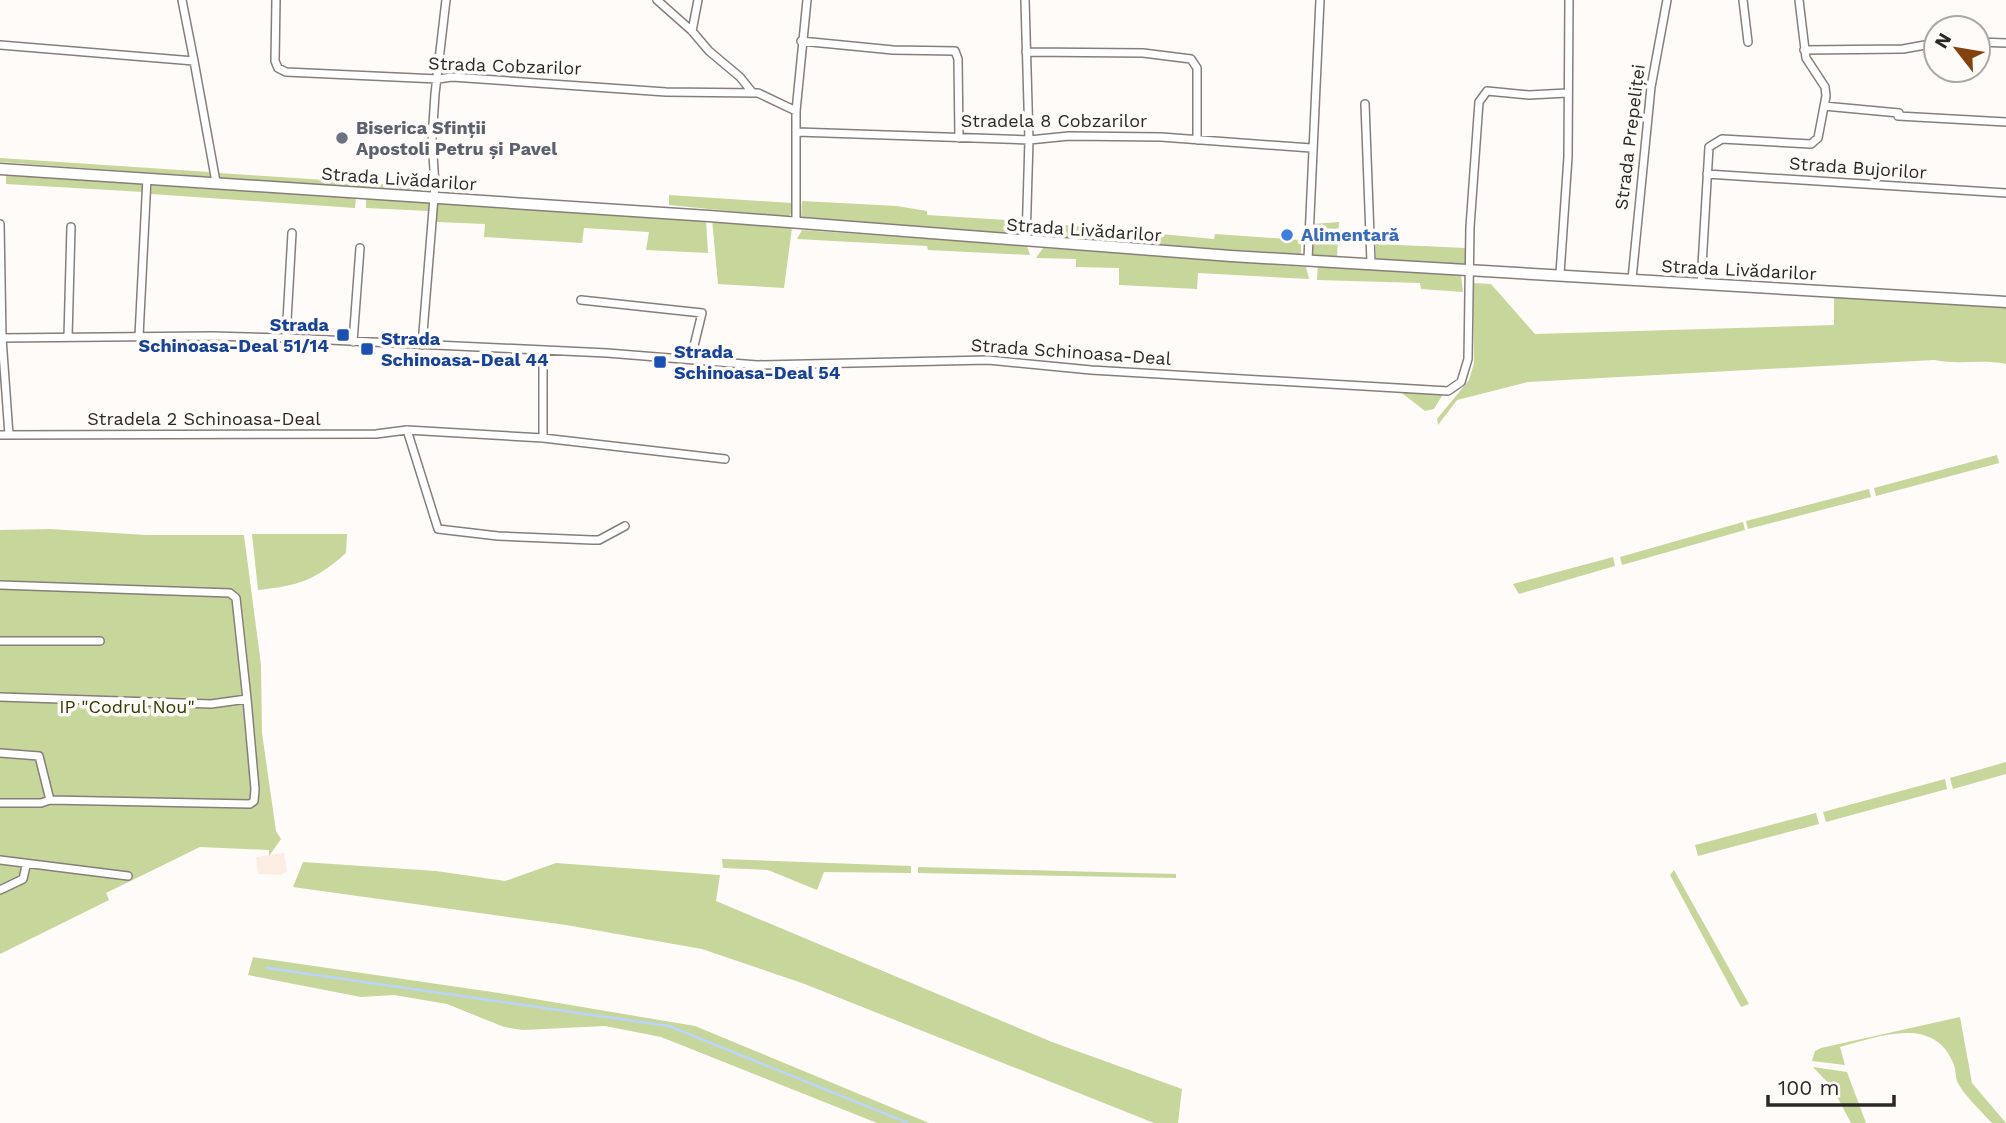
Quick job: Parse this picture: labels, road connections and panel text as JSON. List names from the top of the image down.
{
  "streets": {
    "street": [
      "Strada Cobzarilor",
      "Stradela 8 Cobzarilor",
      "Strada Prepeliței",
      "Strada Bujorilor",
      "Strada Livădarilor",
      "Strada Schinoasa-Deal",
      "Stradela 2 Schinoasa-Deal"
    ]
  },
  "crossings": [
    ["Strada Prepeliței", "Strada Livădarilor"],
    ["Strada Livădarilor", "Strada Schinoasa-Deal"]
  ],
  "parks": ["IP \"Codrul Nou\""],
  "places": {
    "other": ["Biserica Sfinții Apostoli Petru și Pavel", "Alimentară"],
    "transit": ["Strada Schinoasa-Deal 51/14", "Strada Schinoasa-Deal 44", "Strada Schinoasa-Deal 54"]
  },
  "scale_bar": "100 m",
  "north": "top left"
}
